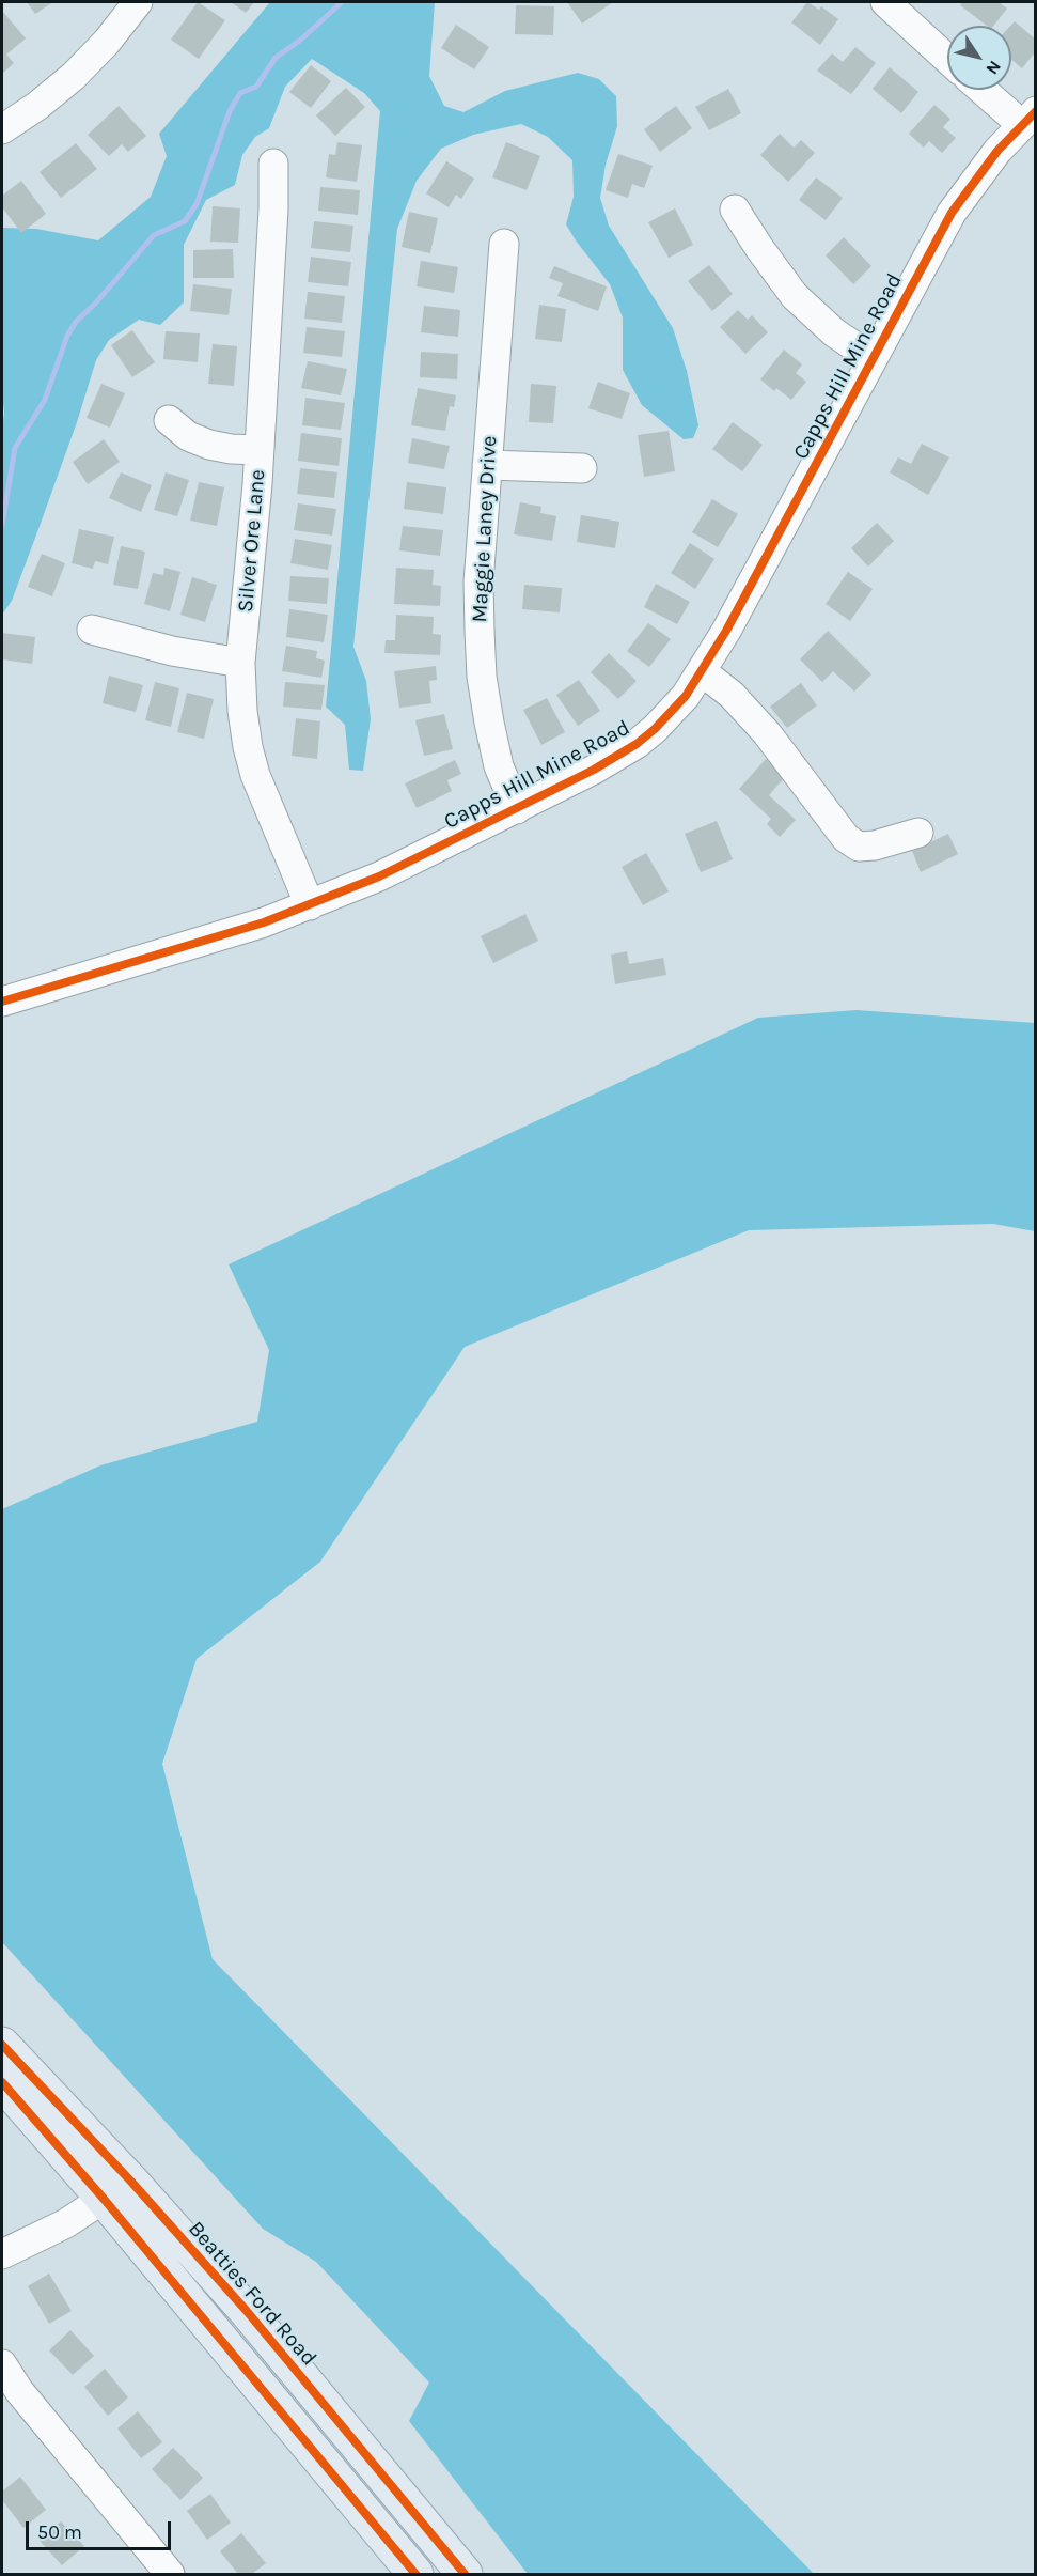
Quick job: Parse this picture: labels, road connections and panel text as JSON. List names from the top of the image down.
{
  "streets": {
    "main road": ["Beatties Ford Road"],
    "street": ["Capps Hill Mine Road", "Maggie Laney Drive", "Silver Ore Lane"]
  },
  "crossings": [
    ["Capps Hill Mine Road", "Maggie Laney Drive"],
    ["Capps Hill Mine Road", "Silver Ore Lane"]
  ],
  "scale_bar": "50 m",
  "north": "bottom right"
}
